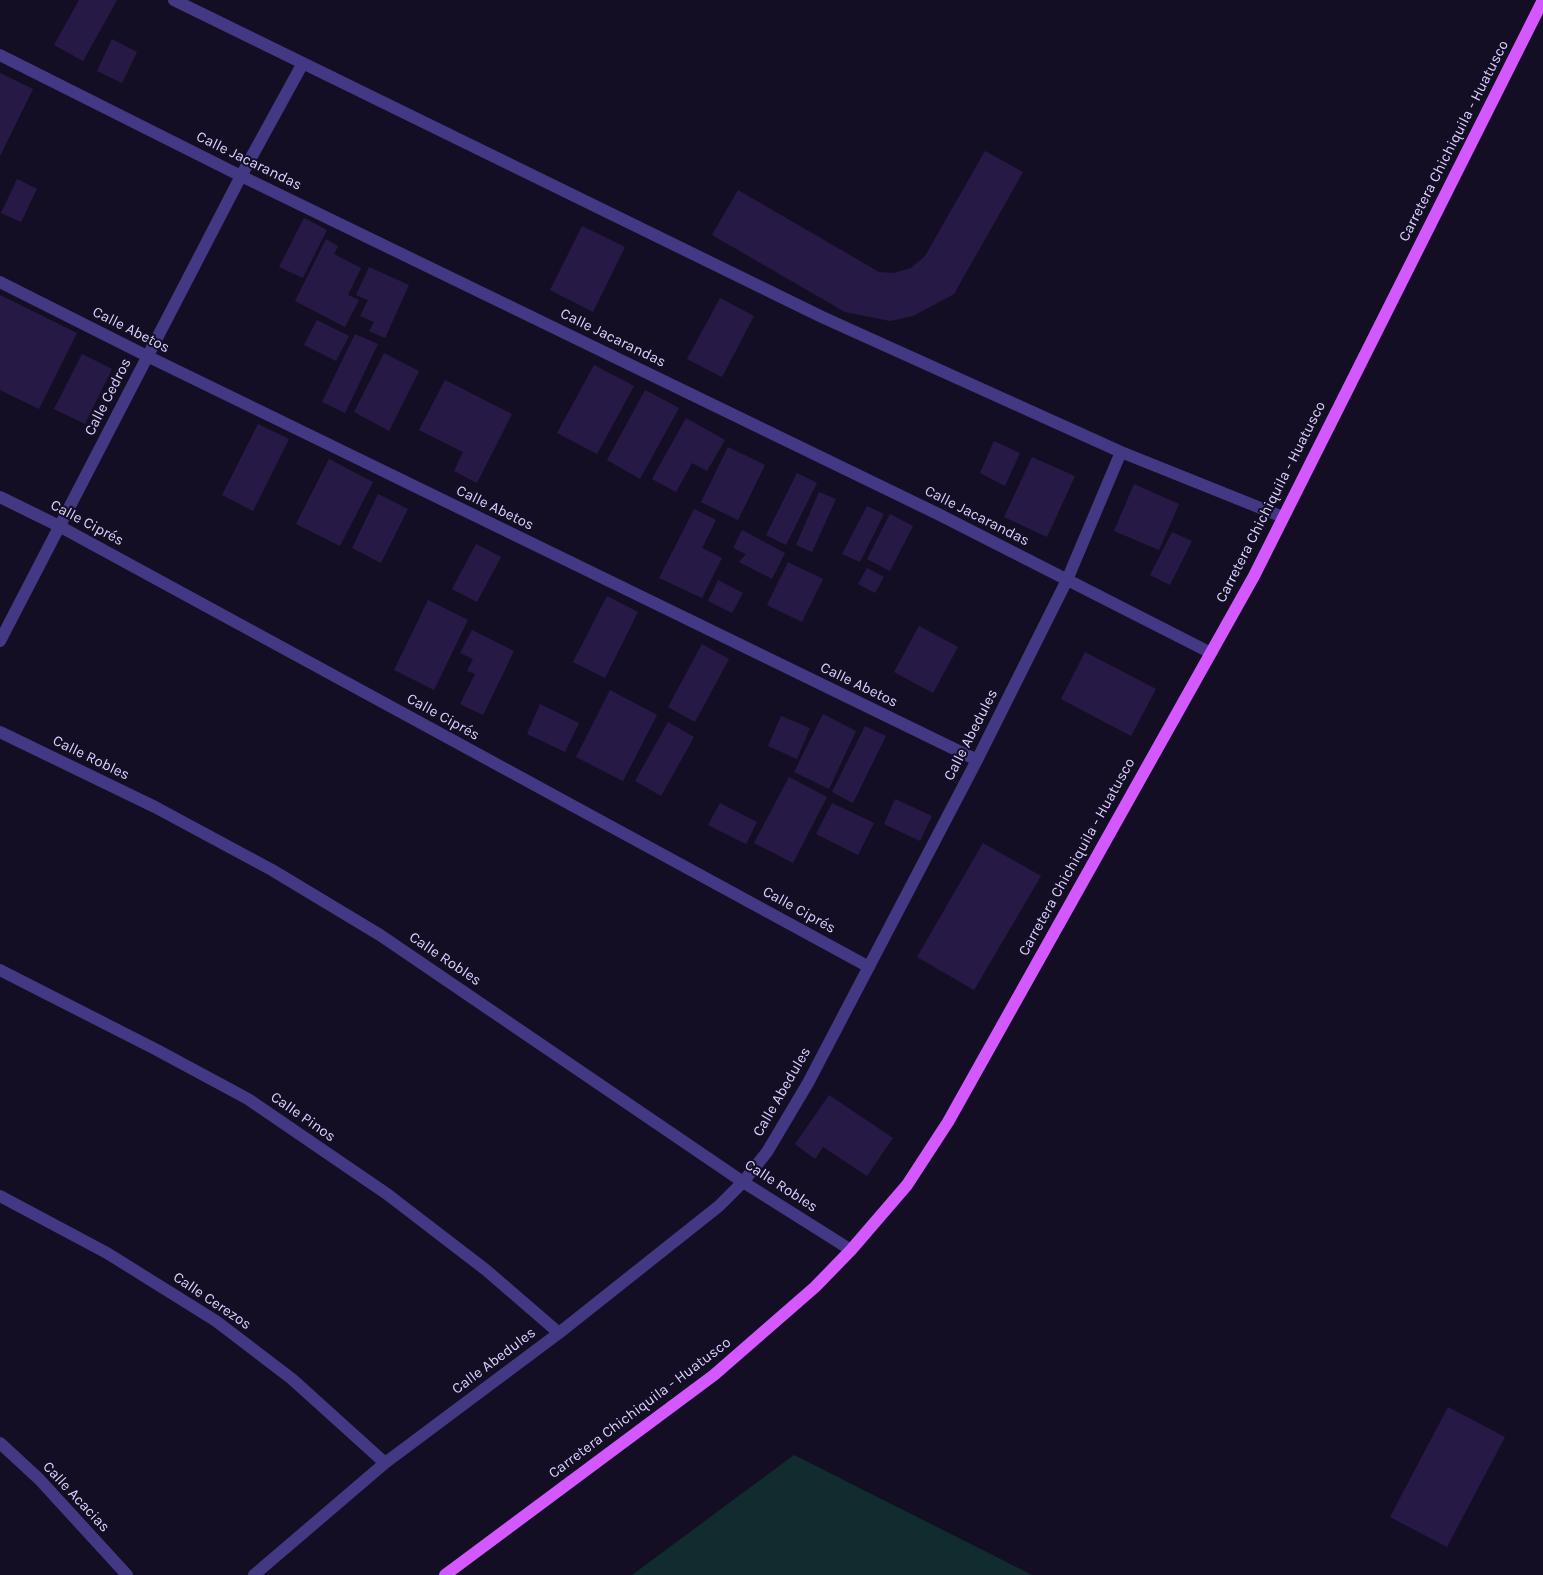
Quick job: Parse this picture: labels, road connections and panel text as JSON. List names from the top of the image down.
{
  "streets": {
    "main road": ["Carretera Chichiquila - Huatusco"],
    "street": [
      "Calle Jacarandas",
      "Calle Abetos",
      "Calle Cedros",
      "Calle Ciprés",
      "Calle Abedules",
      "Calle Robles",
      "Calle Pinos",
      "Calle Cerezos",
      "Calle Acacias"
    ]
  },
  "crossings": [
    ["Carretera Chichiquila - Huatusco", "Calle Jacarandas"],
    ["Carretera Chichiquila - Huatusco", "Calle Robles"],
    ["Calle Jacarandas", "Calle Cedros"],
    ["Calle Jacarandas", "Calle Abedules"],
    ["Calle Abetos", "Calle Cedros"],
    ["Calle Abetos", "Calle Abedules"],
    ["Calle Cedros", "Calle Ciprés"],
    ["Calle Ciprés", "Calle Abedules"],
    ["Calle Abedules", "Calle Robles"],
    ["Calle Abedules", "Calle Pinos"],
    ["Calle Abedules", "Calle Cerezos"]
  ]
}
